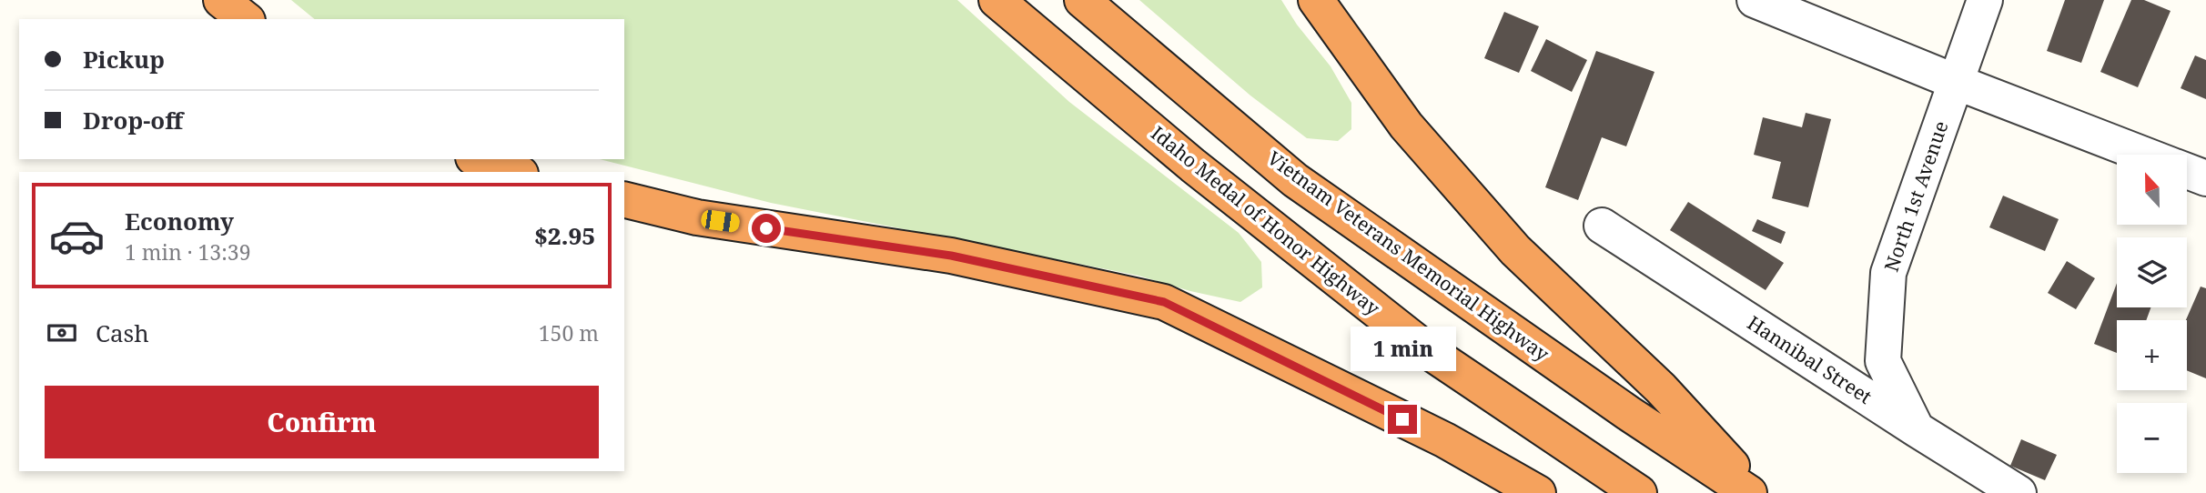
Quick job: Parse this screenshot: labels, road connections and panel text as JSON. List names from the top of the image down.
{
  "streets": {
    "highway": ["Idaho Medal of Honor Highway", "Vietnam Veterans Memorial Highway"],
    "street": ["North 1st Avenue", "Hannibal Street"]
  },
  "crossings": [
    ["North 1st Avenue", "Hannibal Street"]
  ],
  "north": "top",
  "page": {
    "banner": ["Pickup", "Drop-off"],
    "map_buttons": ["+", "−"],
    "list": [
      {
        "name": "Economy",
        "note": "1 min · 13:39",
        "value": "$2.95"
      }
    ],
    "pay": ["Cash", "150 m"],
    "bubble": "1 min",
    "buttons": "Confirm"
  }
}
